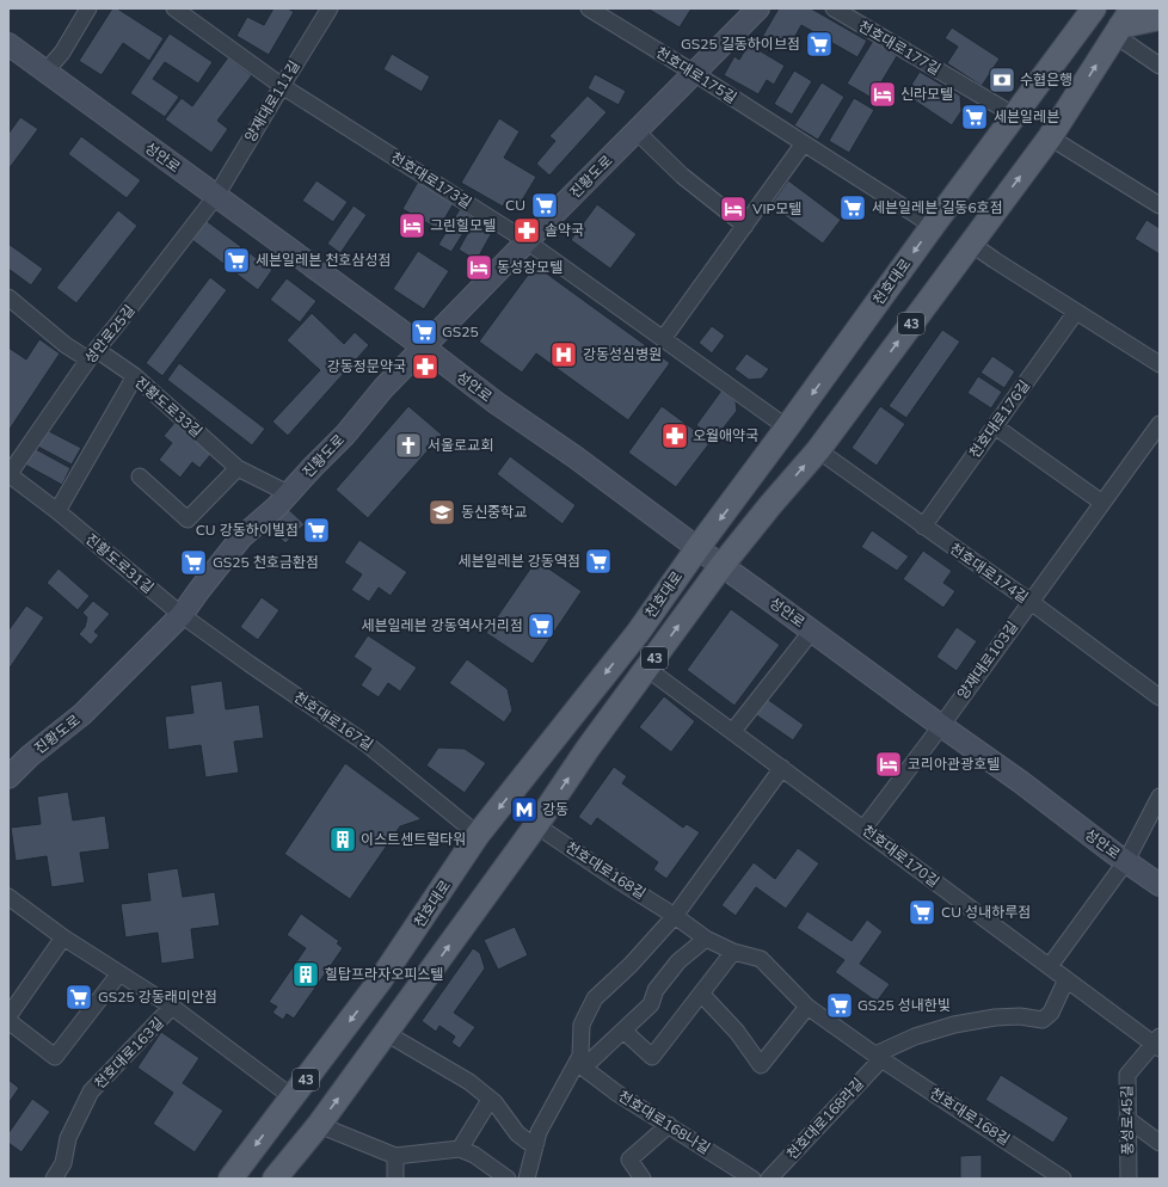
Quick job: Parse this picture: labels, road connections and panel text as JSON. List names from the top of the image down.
{
  "streets": {
    "main road": ["천호대로", "43"],
    "street": [
      "천호대로177길",
      "천호대로175길",
      "양재대로111길",
      "성안로",
      "진황도로",
      "천호대로173길",
      "성안로25길",
      "진황도로33길",
      "천호대로176길",
      "진황도로31길",
      "천호대로174길",
      "양재대로103길",
      "천호대로167길",
      "천호대로170길",
      "천호대로168길",
      "천호대로163길",
      "천호대로168라길",
      "풍성로45길",
      "천호대로168나길"
    ]
  },
  "crossings": [
    ["천호대로177길", "천호대로"],
    ["천호대로175길", "진황도로"],
    ["천호대로175길", "천호대로"],
    ["양재대로111길", "성안로"],
    ["양재대로111길", "천호대로173길"],
    ["양재대로111길", "성안로25길"],
    ["성안로", "진황도로"],
    ["성안로", "천호대로"],
    ["성안로", "성안로25길"],
    ["성안로", "양재대로103길"],
    ["성안로", "천호대로170길"],
    ["진황도로", "천호대로173길"],
    ["진황도로", "진황도로33길"],
    ["진황도로", "진황도로31길"],
    ["진황도로", "천호대로167길"],
    ["천호대로173길", "천호대로"],
    ["천호대로", "천호대로174길"],
    ["천호대로", "천호대로167길"],
    ["천호대로", "천호대로170길"],
    ["천호대로", "천호대로168길"],
    ["천호대로", "천호대로163길"],
    ["성안로25길", "진황도로33길"],
    ["성안로25길", "진황도로31길"],
    ["천호대로176길", "천호대로174길"],
    ["진황도로31길", "천호대로167길"],
    ["천호대로174길", "양재대로103길"],
    ["천호대로170길", "풍성로45길"],
    ["천호대로168길", "천호대로168라길"]
  ],
  "places": {
    "supermarket": [
      "GS25 길동하이브점",
      "세븐일레븐",
      "CU",
      "세븐일레븐 길동6호점",
      "세븐일레븐 천호삼성점",
      "GS25",
      "CU 강동하이빌점",
      "세븐일레븐 강동역점",
      "GS25 천호금환점",
      "세븐일레븐 강동역사거리점",
      "CU 성내하루점",
      "GS25 강동래미안점",
      "GS25 성내한빛"
    ],
    "bank": ["수협은행"],
    "hotel": [
      "신라모텔",
      "VIP모텔",
      "그린힐모텔",
      "동성장모텔",
      "코리아관광호텔"
    ],
    "pharmacy": ["솔약국", "강동정문약국", "오월애약국"],
    "hospital": ["강동성심병원"],
    "church": ["서울로교회"],
    "school or university": ["동신중학교"],
    "metro station": ["강동"],
    "building": ["이스트센트럴타워", "힐탑프라자오피스텔"]
  }
}
